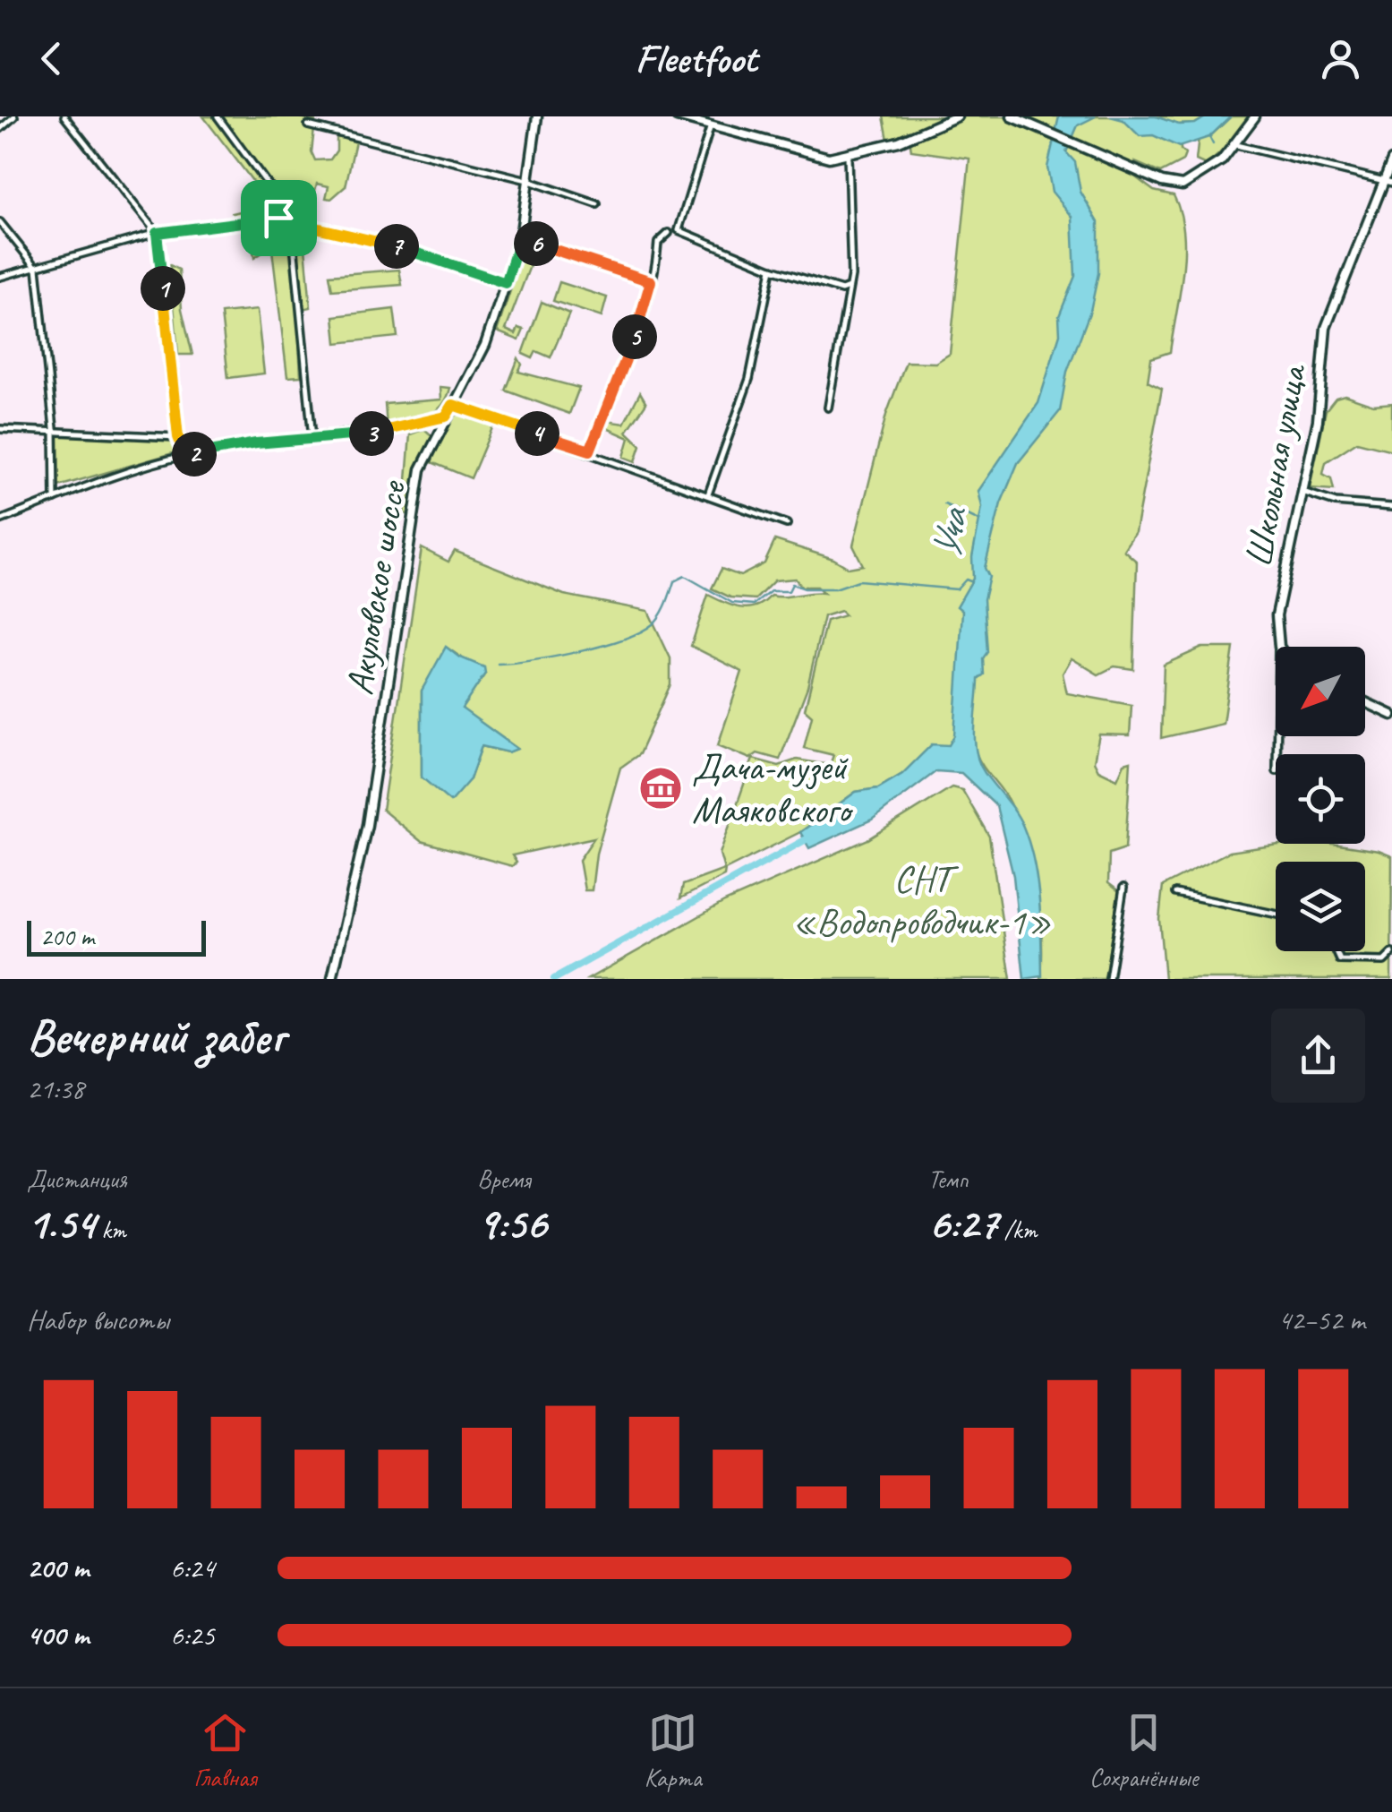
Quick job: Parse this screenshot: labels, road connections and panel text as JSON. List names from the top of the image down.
{
  "streets": {
    "street": ["Школьная улица", "Акуловское шоссе"]
  },
  "water": ["Уча"],
  "parks": ["СНТ «Водопроводчик-1»"],
  "places": {
    "museum": ["Дача-музей Маяковского"]
  },
  "scale_bar": "200 m",
  "north": "bottom left",
  "page": {
    "header": "Fleetfoot",
    "pins": [
      "6",
      "7",
      "1",
      "5",
      "3",
      "4",
      "2"
    ],
    "scale": "200 m",
    "heading": ["Вечерний забег", "21:38"],
    "stats": [
      ["Дистанция", "1.54 km"],
      ["Время", "9:56"],
      ["Темп", "6:27 /km"]
    ],
    "chart": ["Набор высоты", "42–52 m"],
    "list": [
      {
        "name": "200 m",
        "note": "6:24"
      },
      {
        "name": "400 m",
        "note": "6:25"
      }
    ],
    "tabs": ["Главная", "Карта", "Сохранённые"]
  }
}
